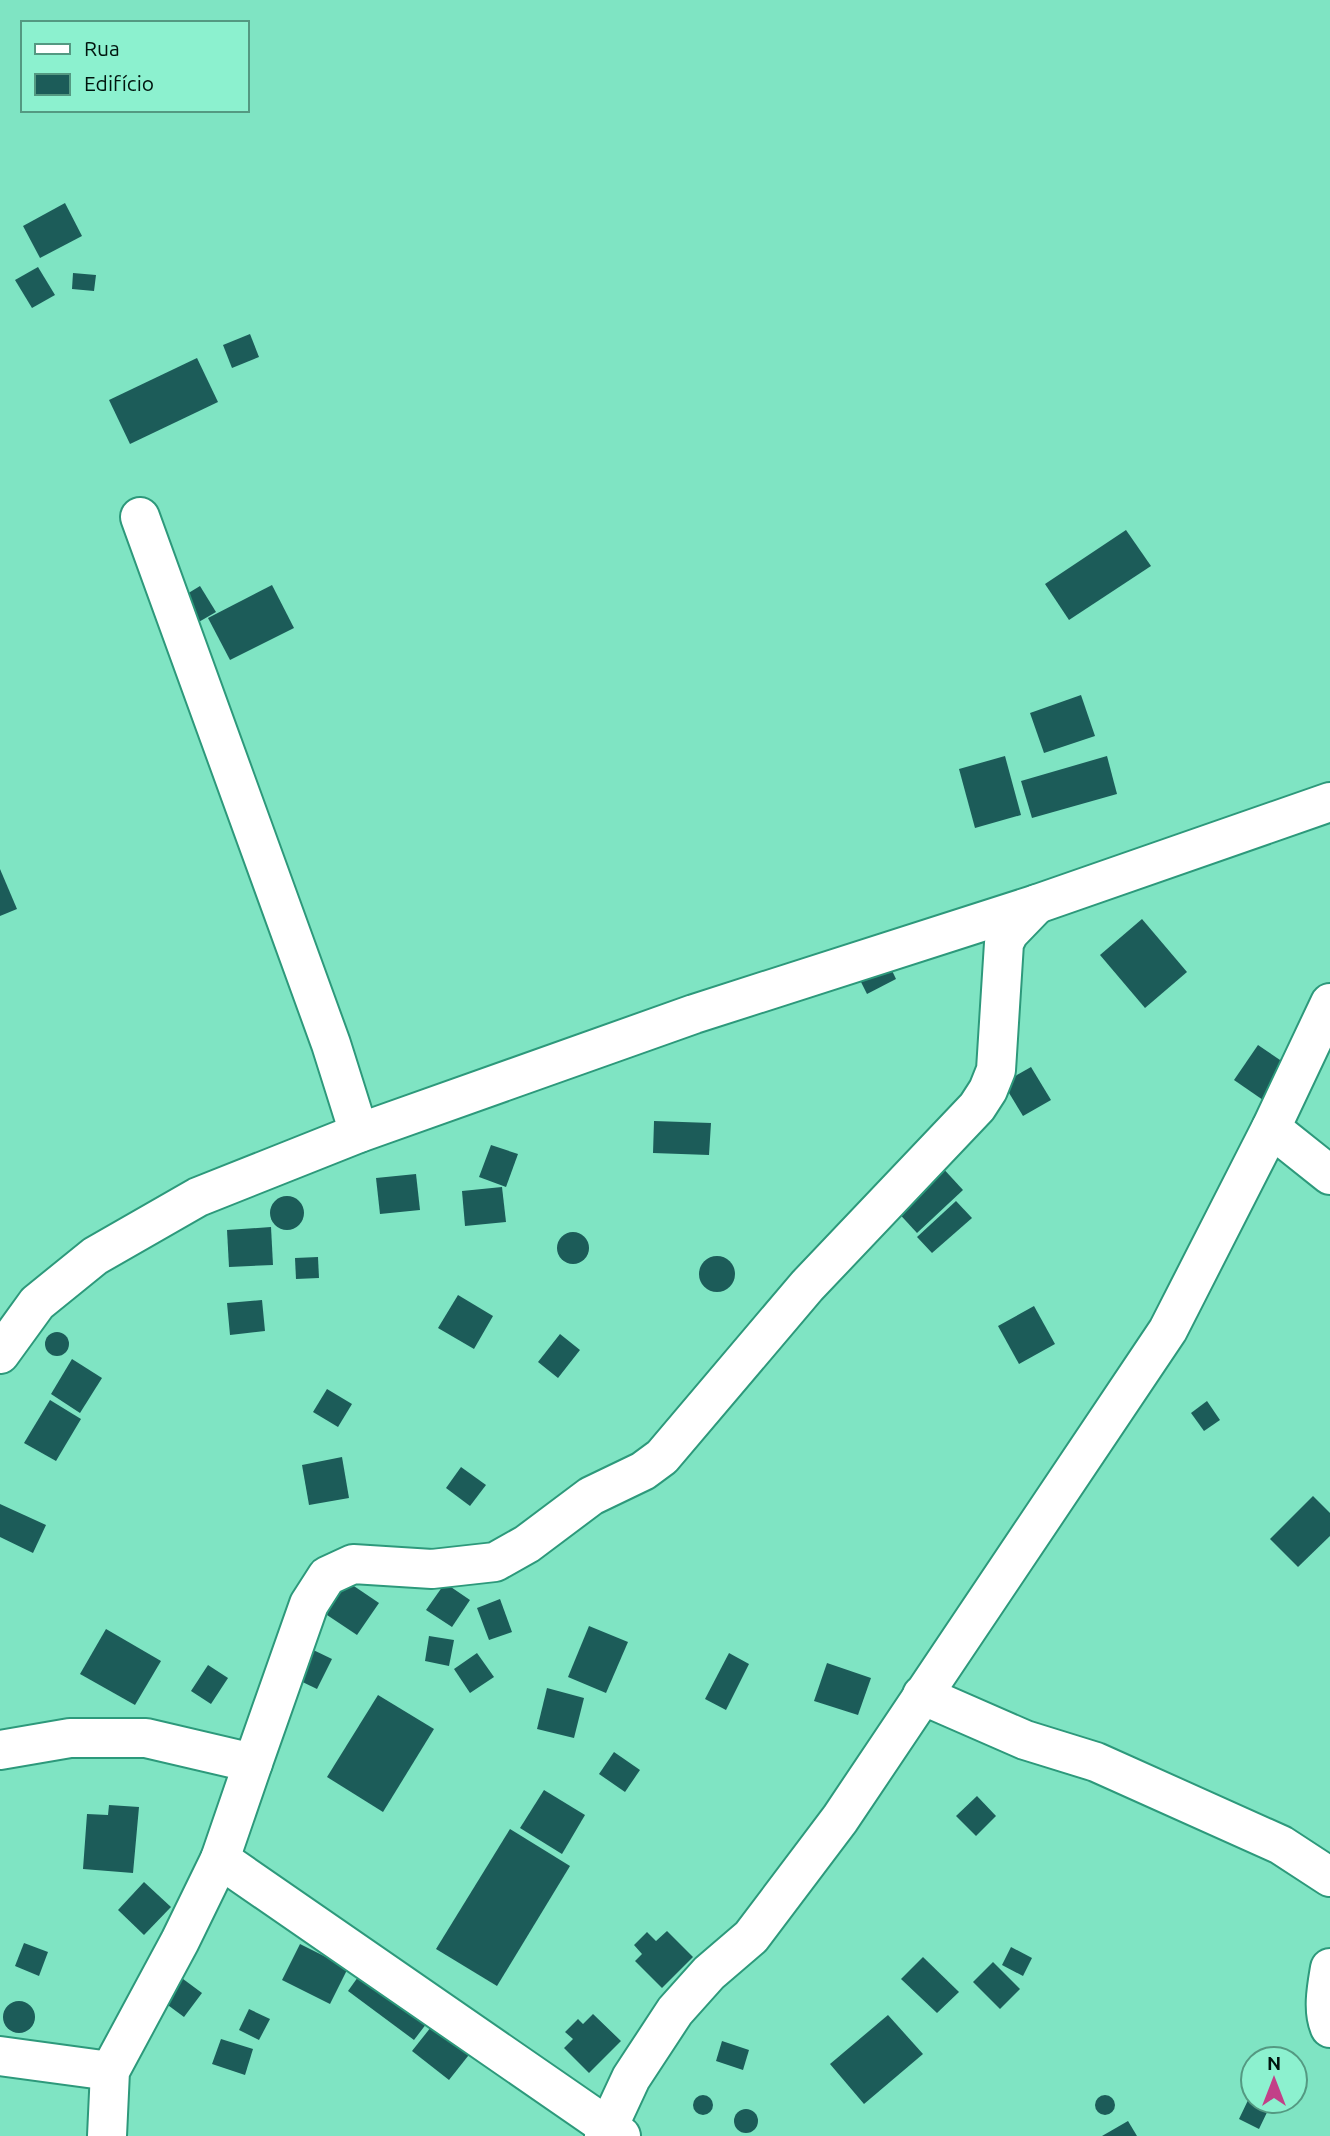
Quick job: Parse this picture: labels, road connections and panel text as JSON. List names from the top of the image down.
{
  "legend": ["Rua", "Edifício"],
  "north": "top"
}
